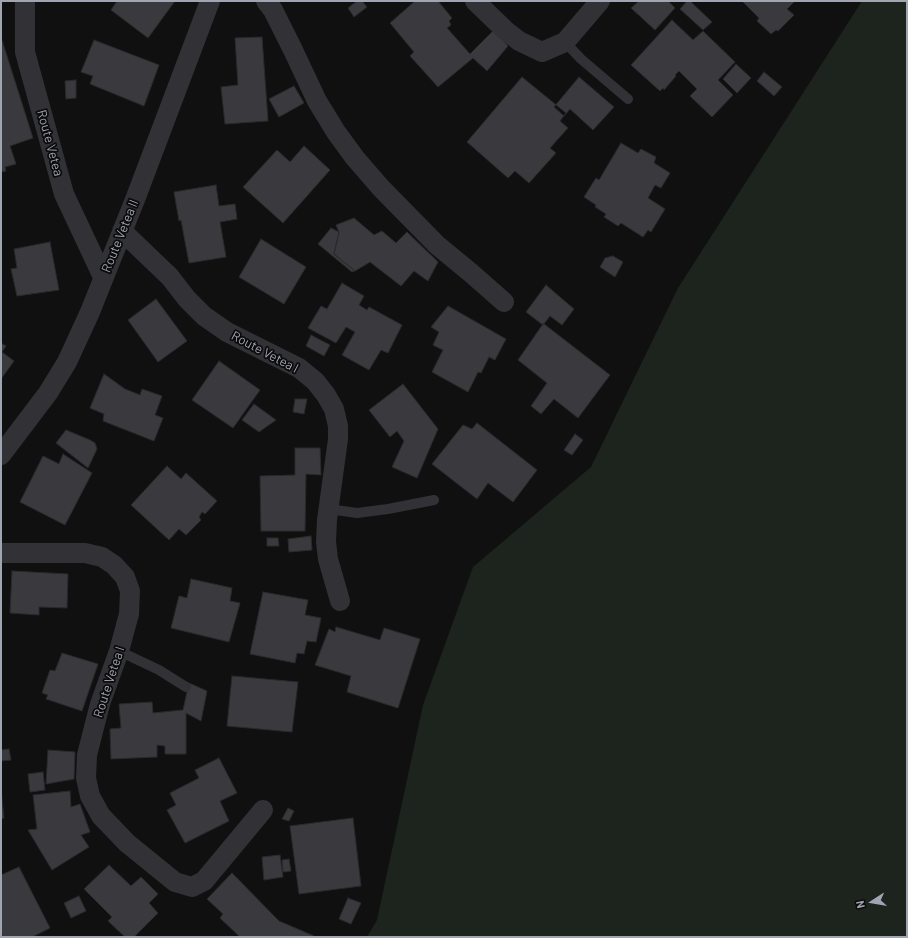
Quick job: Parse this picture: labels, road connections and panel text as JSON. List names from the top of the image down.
{
  "streets": {
    "street": ["Route Vetea", "Route Vetea II", "Route Vetea I"]
  },
  "crossings": [
    ["Route Vetea", "Route Vetea II"],
    ["Route Vetea II", "Route Vetea I"]
  ],
  "north": "left"
}
